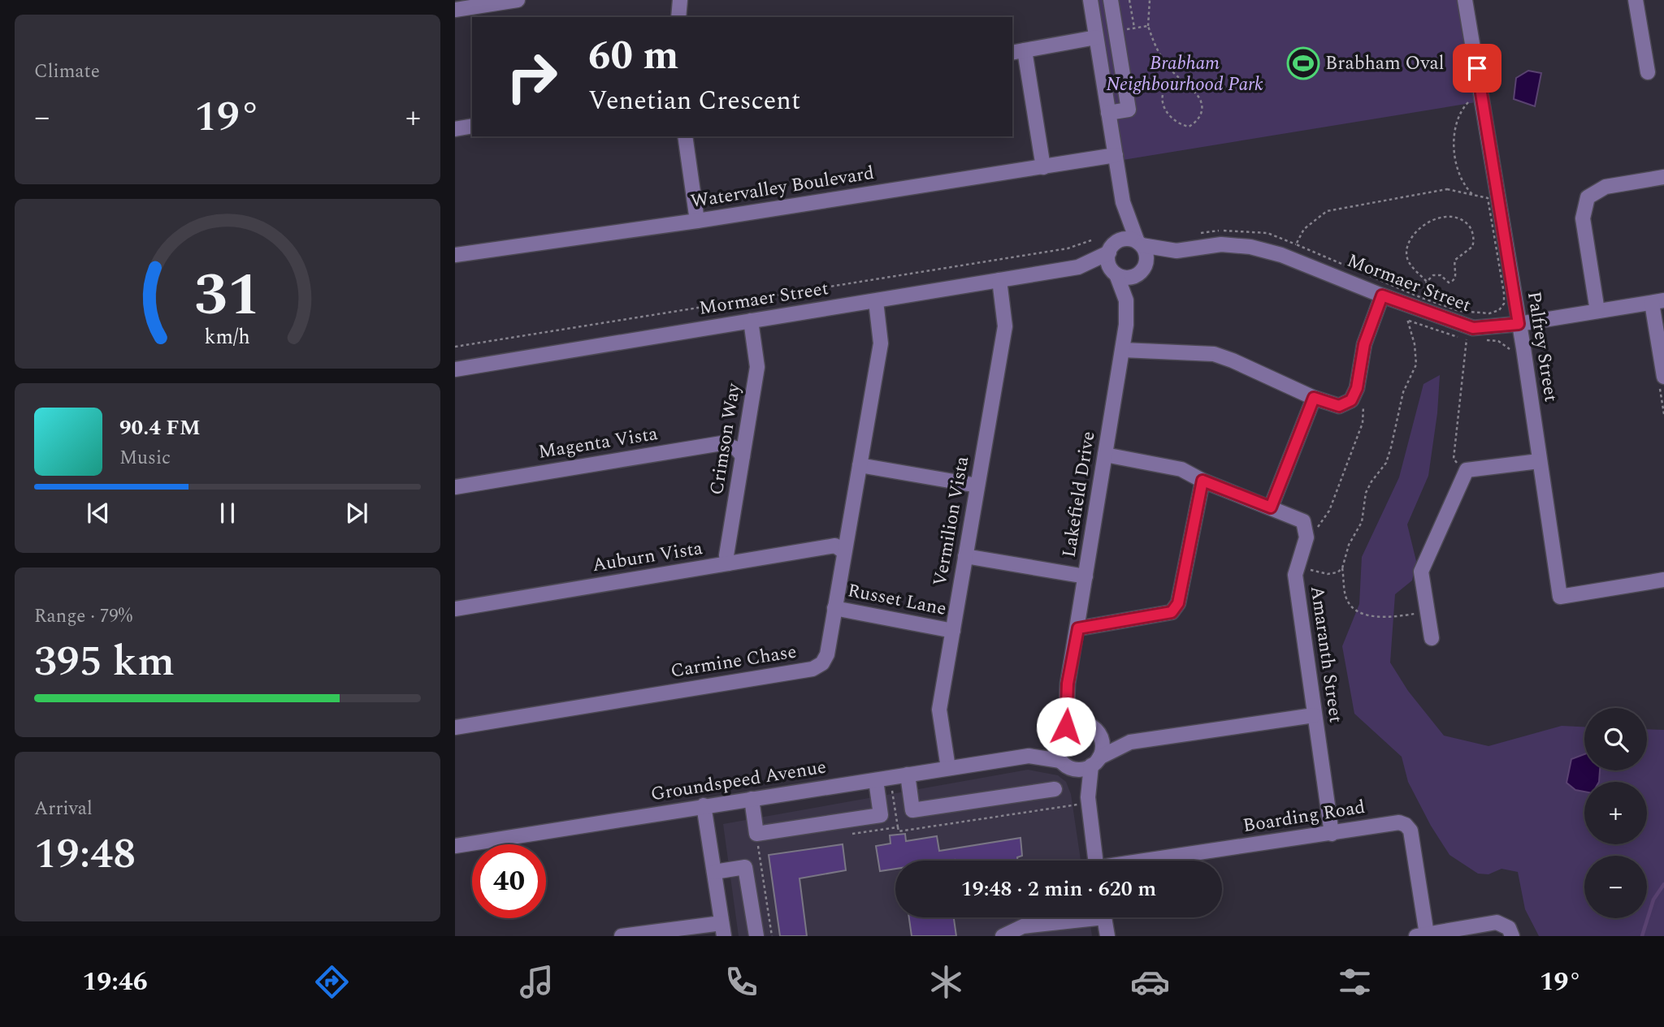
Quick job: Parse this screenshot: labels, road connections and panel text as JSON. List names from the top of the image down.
{
  "streets": {
    "street": [
      "Watervalley Boulevard",
      "Mormaer Street",
      "Palfrey Street",
      "Crimson Way",
      "Magenta Vista",
      "Lakefield Drive",
      "Vermilion Vista",
      "Auburn Vista",
      "Russet Lane",
      "Amaranth Street",
      "Carmine Chase",
      "Groundspeed Avenue",
      "Boarding Road"
    ]
  },
  "crossings": [
    ["Mormaer Street", "Palfrey Street"],
    ["Mormaer Street", "Crimson Way"],
    ["Mormaer Street", "Lakefield Drive"],
    ["Mormaer Street", "Vermilion Vista"],
    ["Mormaer Street", "Carmine Chase"],
    ["Crimson Way", "Magenta Vista"],
    ["Crimson Way", "Auburn Vista"],
    ["Lakefield Drive", "Amaranth Street"],
    ["Lakefield Drive", "Groundspeed Avenue"],
    ["Vermilion Vista", "Russet Lane"],
    ["Vermilion Vista", "Groundspeed Avenue"],
    ["Auburn Vista", "Carmine Chase"],
    ["Russet Lane", "Carmine Chase"],
    ["Amaranth Street", "Boarding Road"]
  ],
  "parks": ["Brabham Neighbourhood Park"],
  "places": {
    "sports": ["Brabham Oval"]
  },
  "page": {
    "tile": [
      "Climate",
      ["Range · 79%", "395 km"],
      ["Arrival", "19:48"]
    ],
    "turn": ["60 m", "Venetian Crescent"],
    "heat": ["−", "19°", "+"],
    "song": ["90.4 FM", "Music"],
    "map_buttons": ["+", "−"],
    "limit": "40",
    "trip": "19:48 · 2 min · 620 m",
    "tabs": ["19:46", "19°"],
    "gauge": ["31", "km/h"]
  }
}
